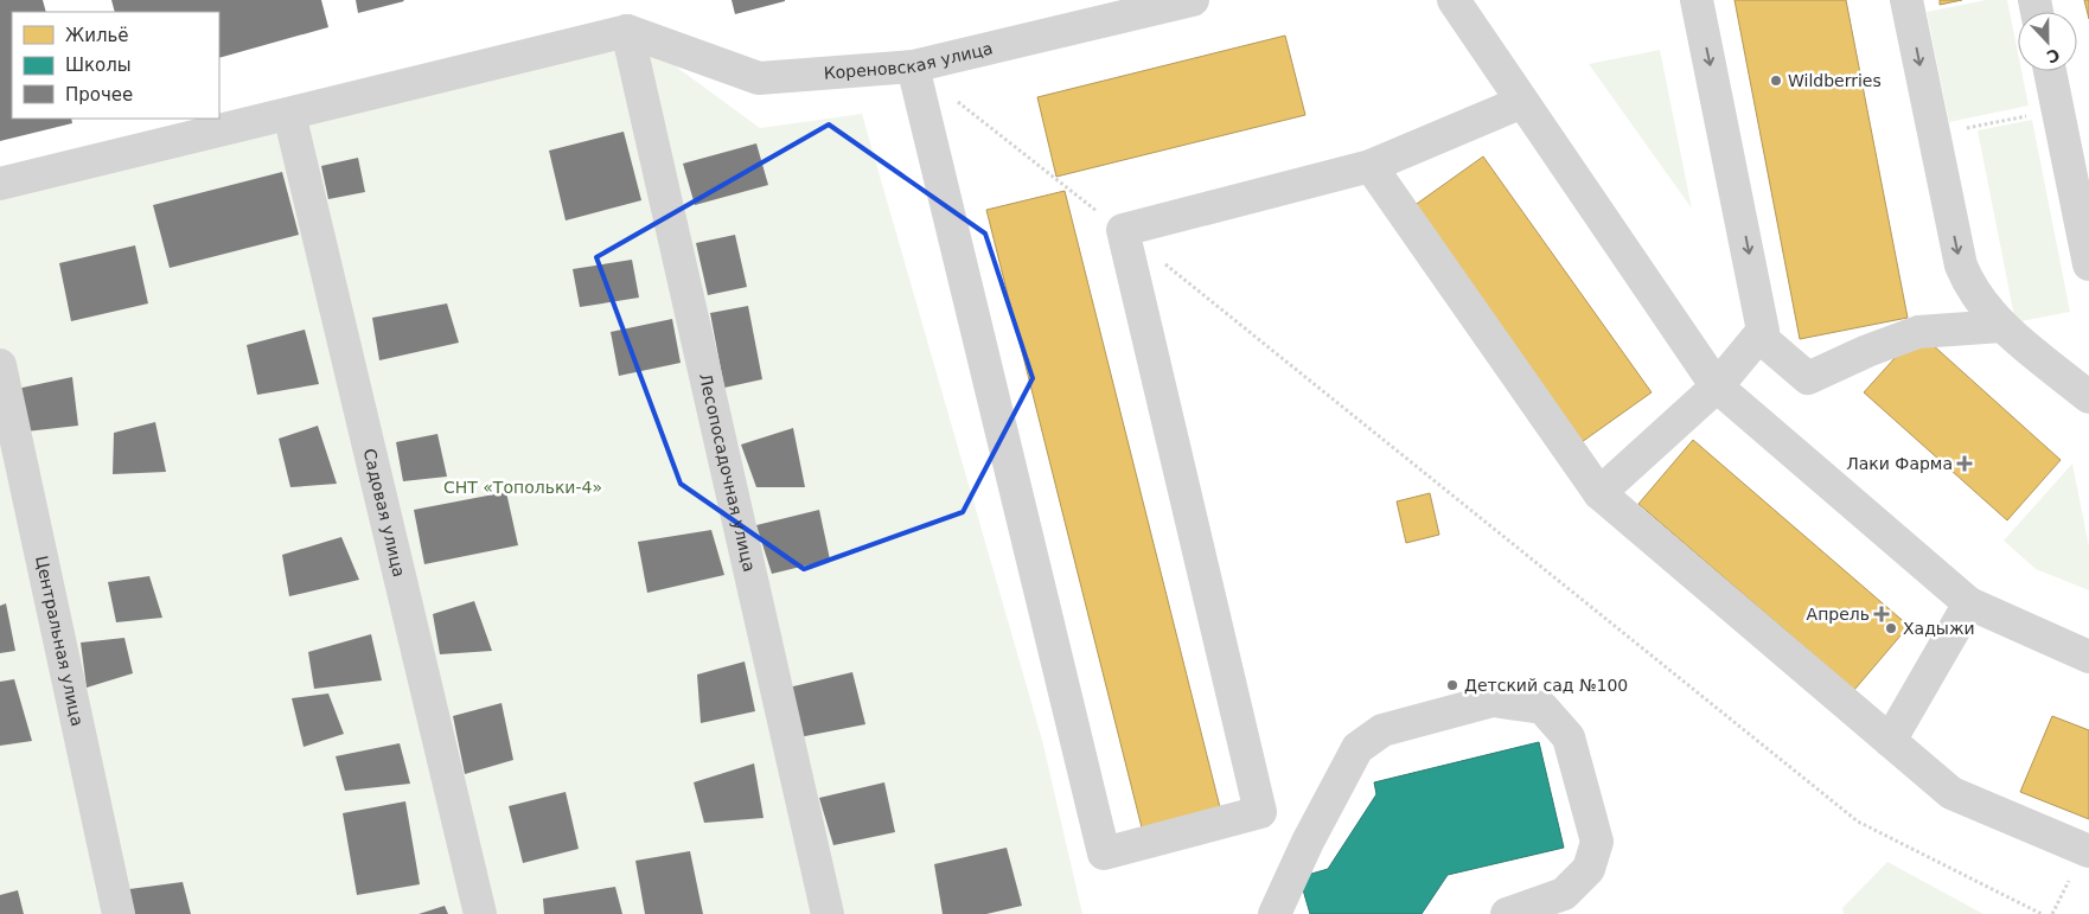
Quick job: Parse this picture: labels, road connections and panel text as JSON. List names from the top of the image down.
{
  "streets": {
    "street": [
      "Кореновская улица",
      "Лесопосадочная улица",
      "Садовая улица",
      "Центральная улица"
    ]
  },
  "crossings": [
    ["Кореновская улица", "Лесопосадочная улица"]
  ],
  "parks": ["СНТ «Топольки-4»"],
  "places": {
    "other": ["Wildberries", "Хадыжи", "Детский сад №100"],
    "health": ["Лаки Фарма", "Апрель"]
  },
  "legend": ["Жильё", "Школы", "Прочее"],
  "north": "bottom"
}
